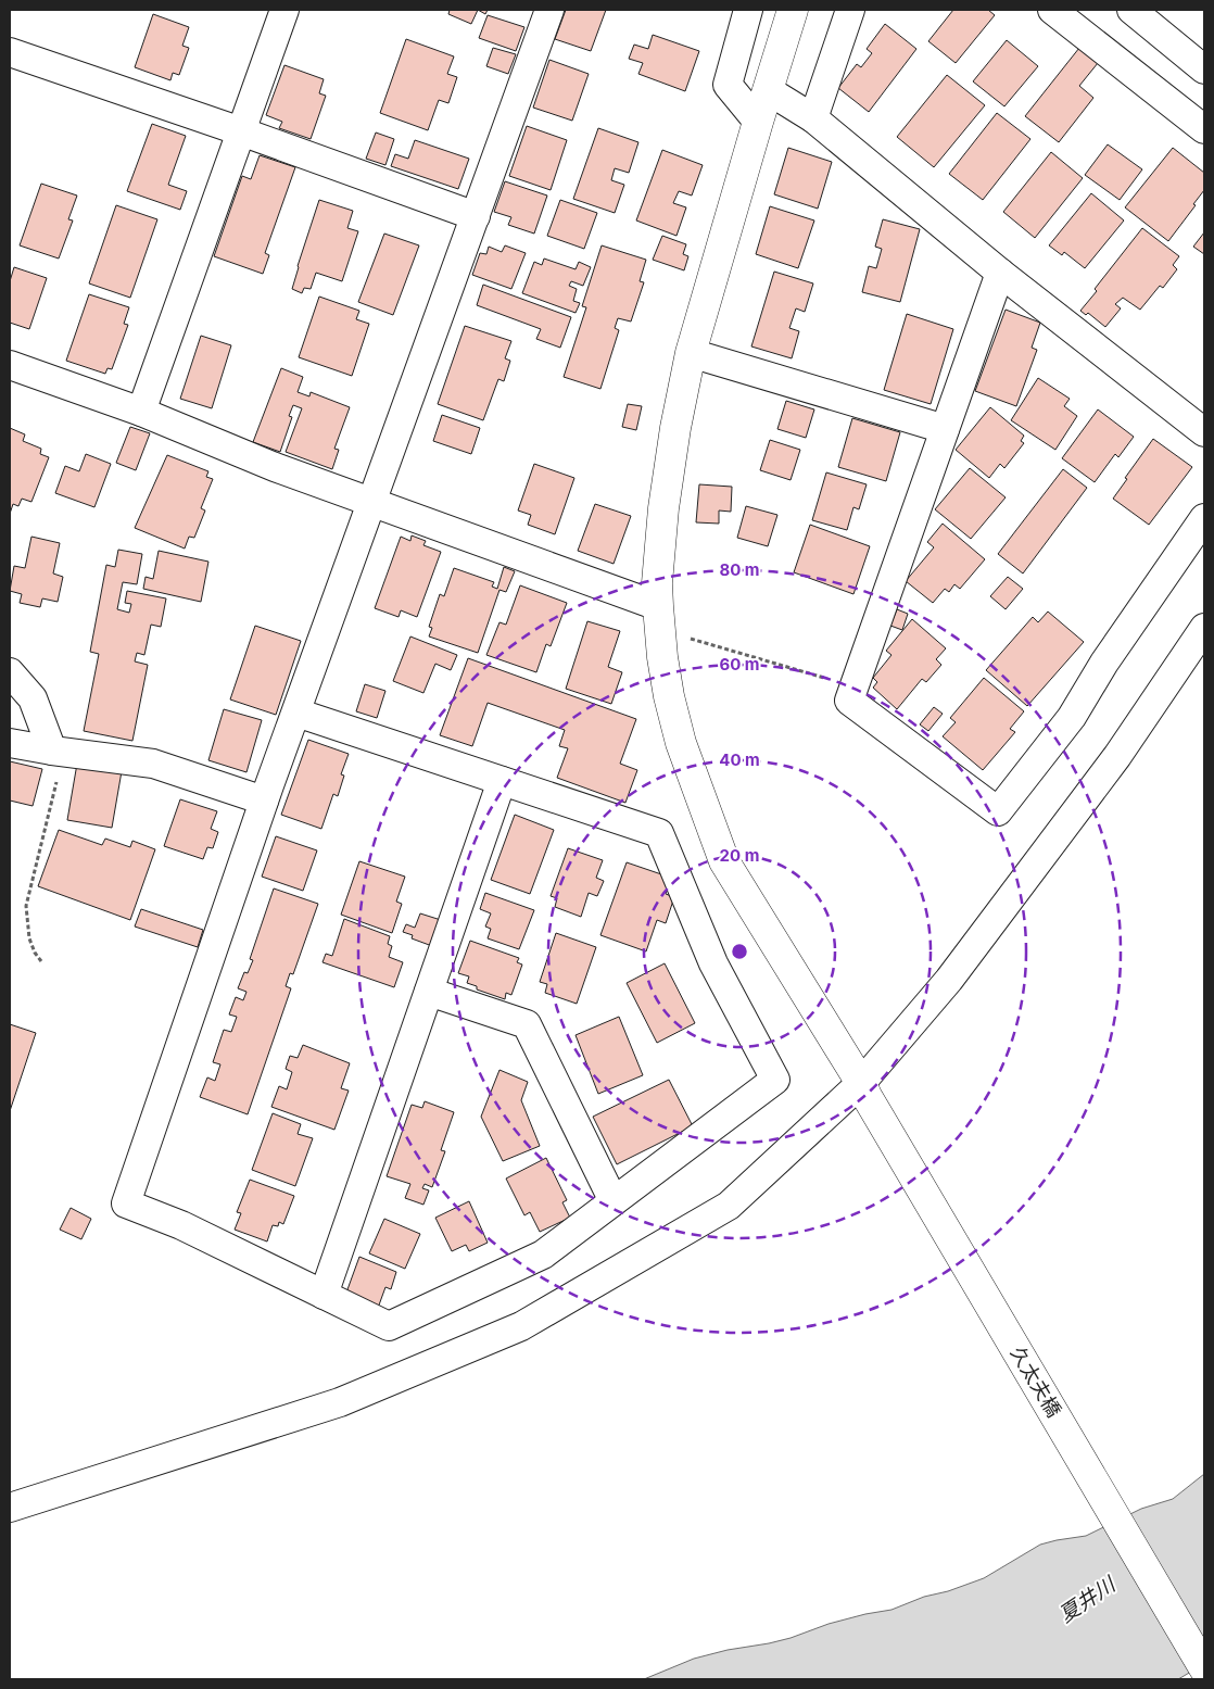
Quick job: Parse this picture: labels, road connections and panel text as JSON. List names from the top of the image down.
{
  "streets": {
    "street": ["久太夫橋"]
  },
  "water": ["夏井川"],
  "rings": [
    "80 m",
    "60 m",
    "40 m",
    "20 m"
  ]
}
